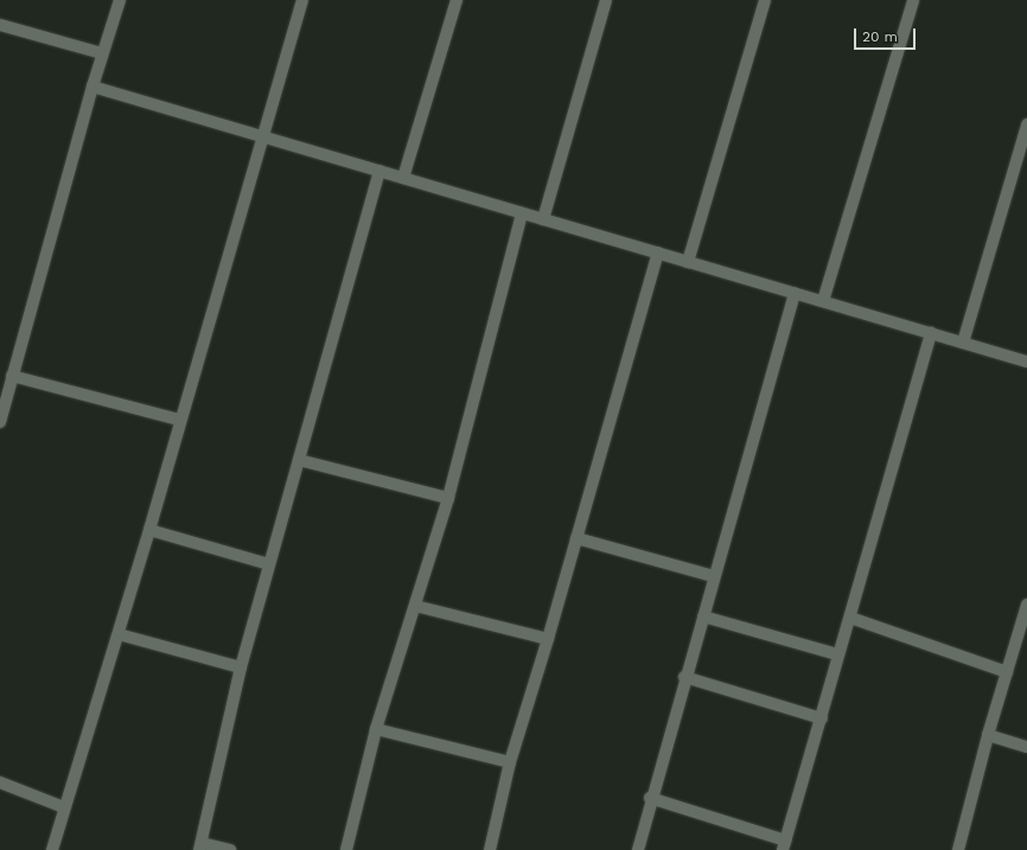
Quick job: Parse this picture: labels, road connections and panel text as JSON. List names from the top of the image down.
{
  "scale_bar": "20 m"
}
